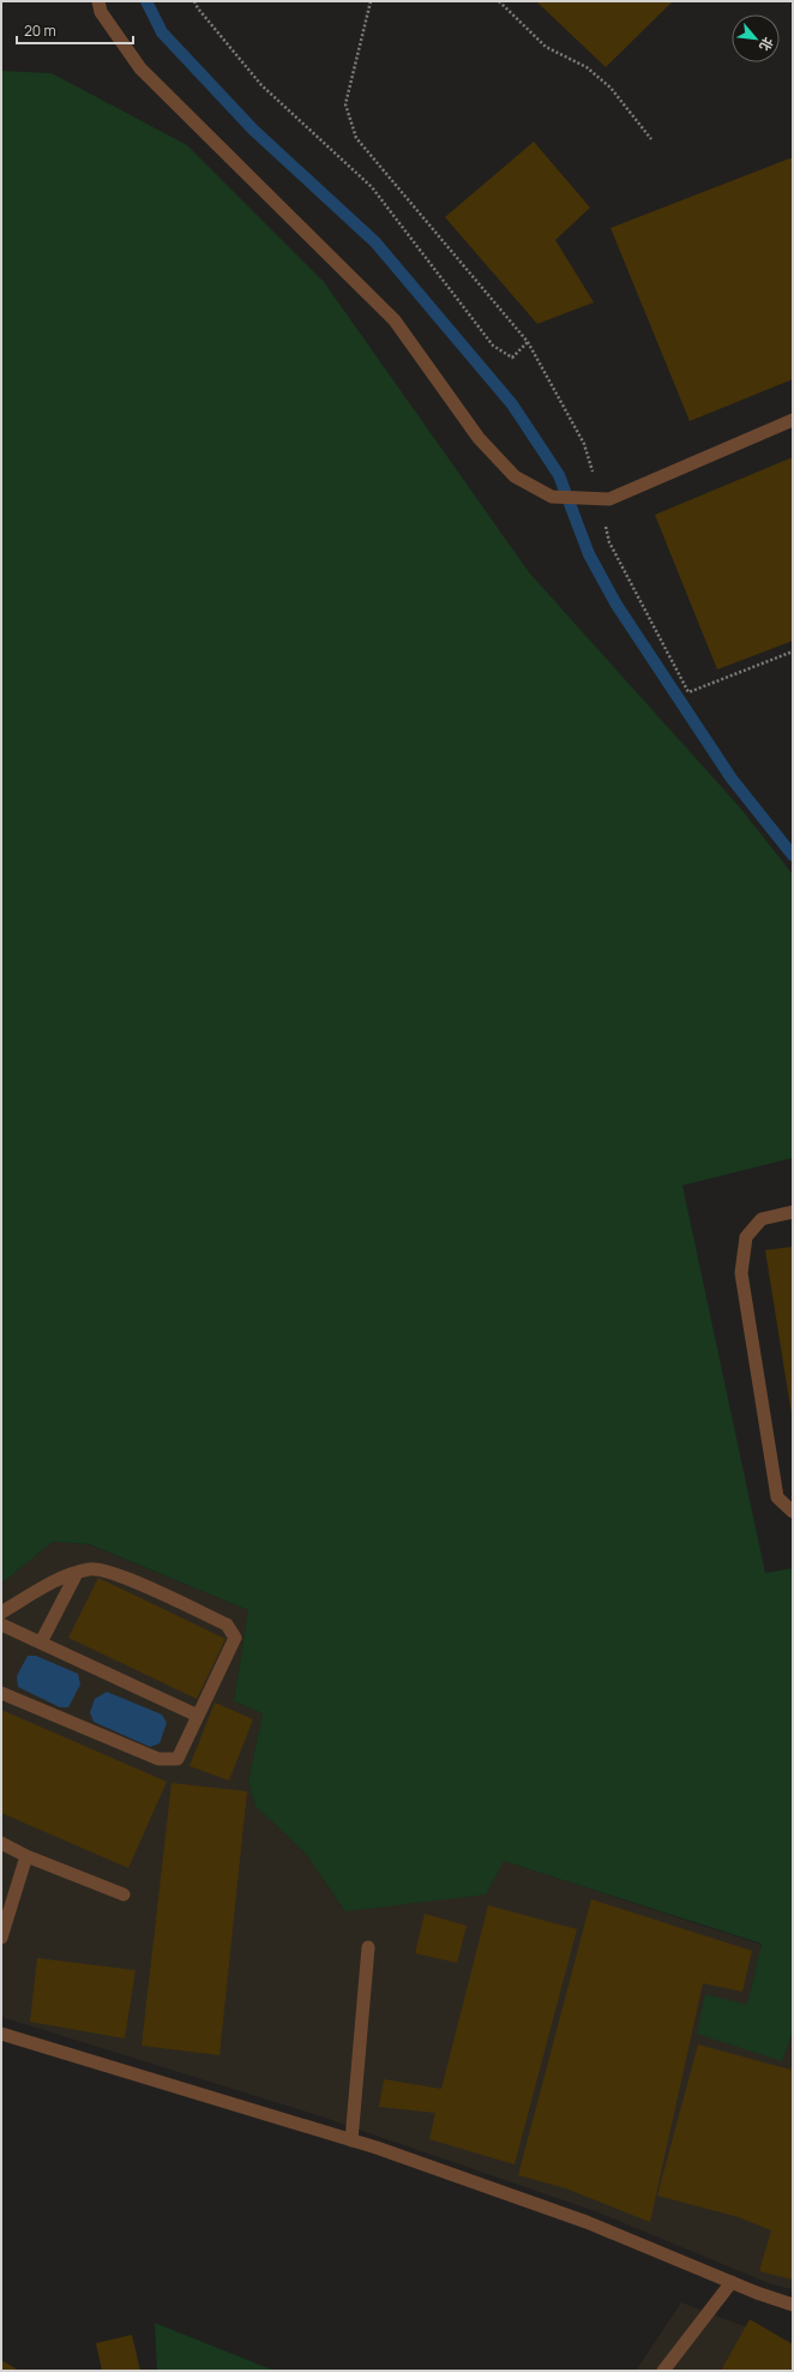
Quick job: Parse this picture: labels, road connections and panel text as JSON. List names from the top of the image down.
{
  "scale_bar": "20 m",
  "north": "bottom right"
}
